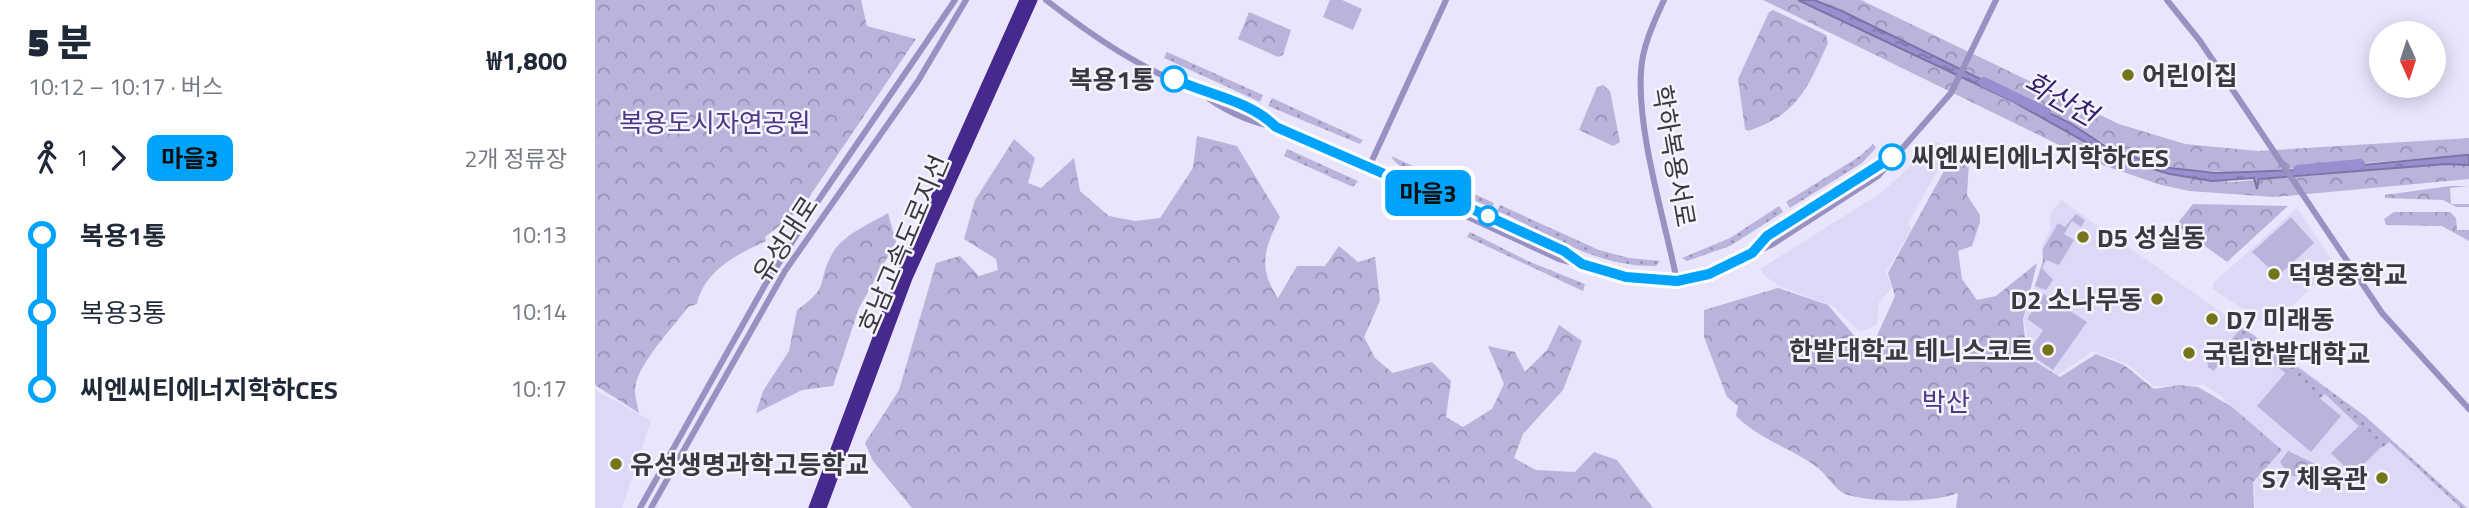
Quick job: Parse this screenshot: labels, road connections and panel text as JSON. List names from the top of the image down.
{
  "streets": {
    "highway": ["호남고속도로지선"],
    "street": ["학하복용서로", "유성대로"]
  },
  "water": ["화산천"],
  "parks": ["복용도시자연공원", "박산"],
  "places": [
    "어린이집",
    "복용1통",
    "씨엔씨티에너지학하CES",
    "D5 성실동",
    "덕명중학교",
    "D2 소나무동",
    "D7 미래동",
    "한밭대학교 테니스코트",
    "국립한밭대학교",
    "유성생명과학고등학교",
    "S7 체육관"
  ],
  "lines": ["bus line 마을3"],
  "north": "bottom",
  "page": {
    "heading": ["5 분", "10:12 – 10:17 · 버스", "₩1,800"],
    "on_map": "마을3",
    "legs": ["1", "마을3", "2개 정류장"],
    "list": [
      {
        "name": "복용1통",
        "value": "10:13"
      },
      {
        "name": "복용3통",
        "value": "10:14"
      },
      {
        "name": "씨엔씨티에너지학하CES",
        "value": "10:17"
      }
    ]
  }
}
